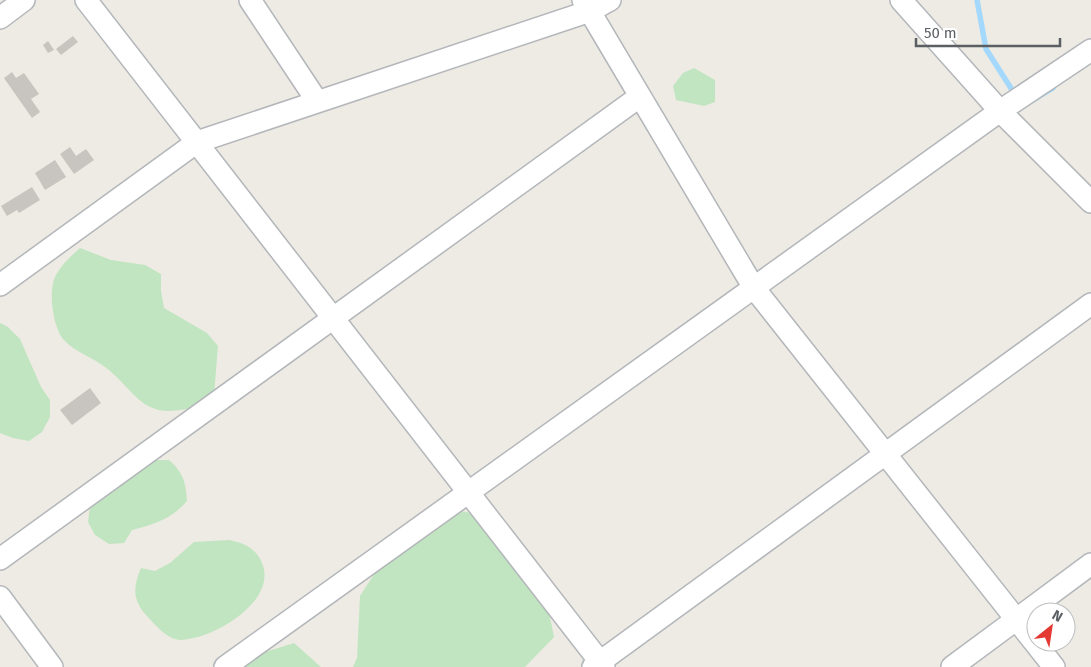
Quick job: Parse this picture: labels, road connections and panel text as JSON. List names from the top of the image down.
{
  "scale_bar": "50 m",
  "north": "top right"
}
